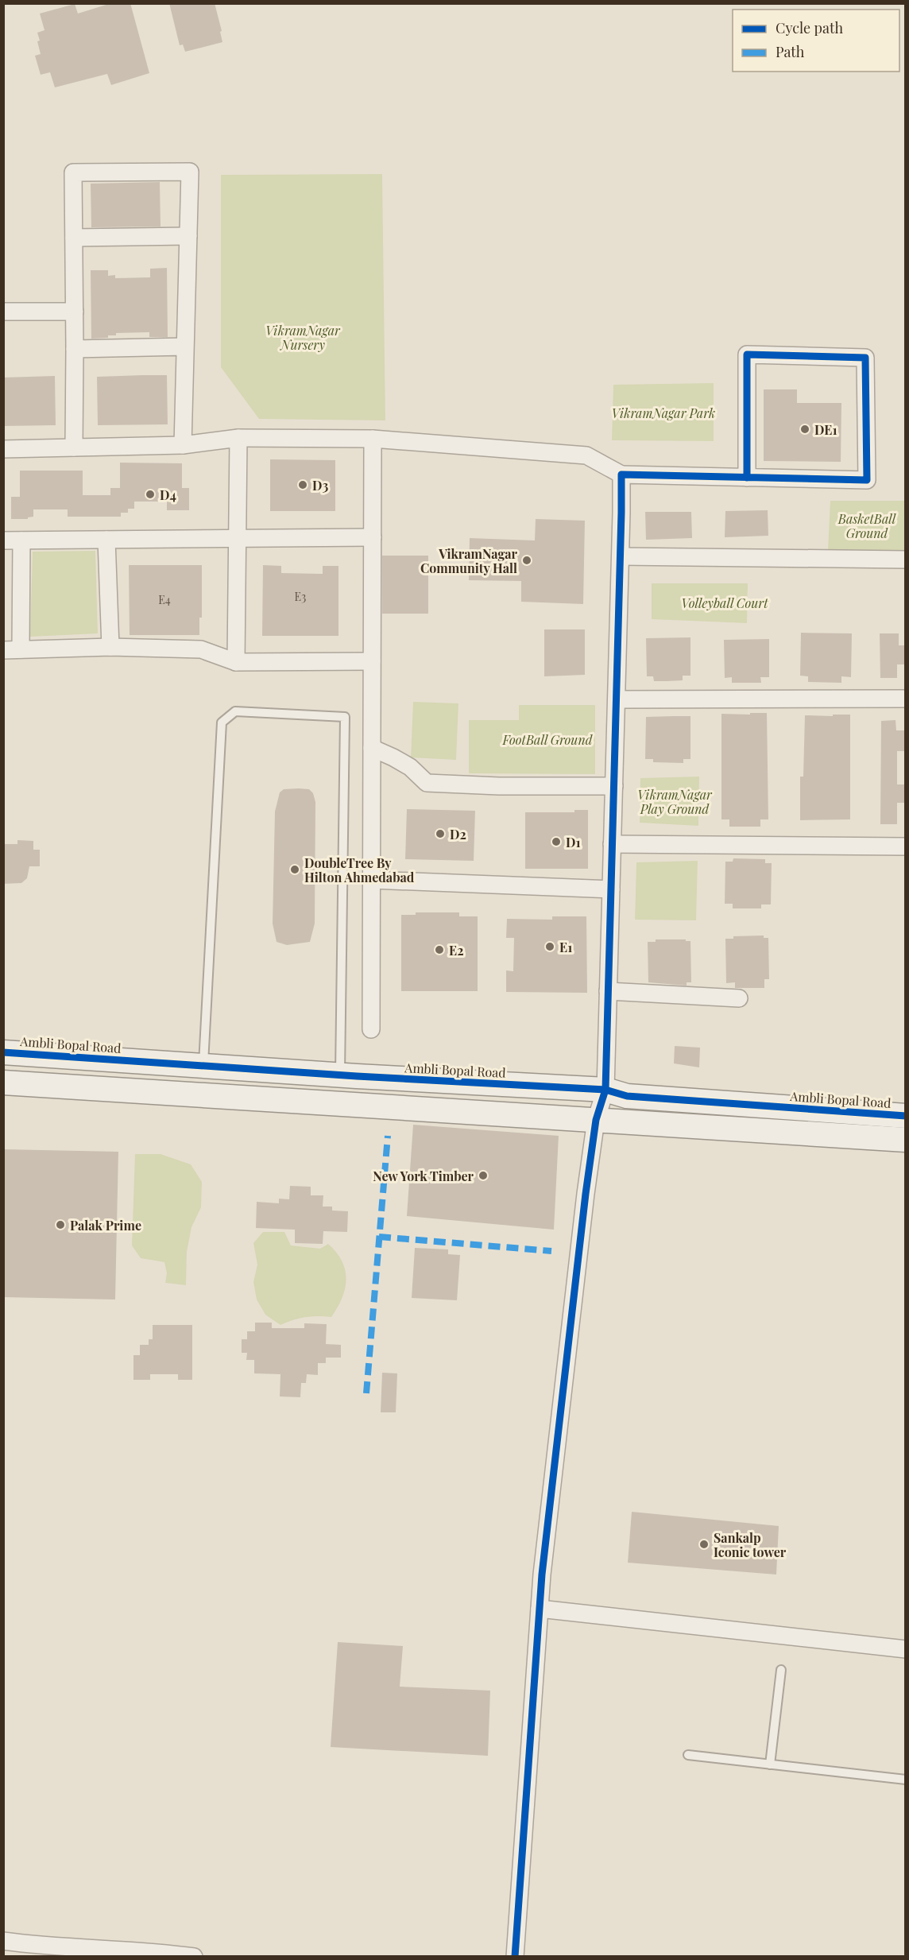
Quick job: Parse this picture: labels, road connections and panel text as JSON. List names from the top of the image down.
{
  "streets": {
    "street": ["Ambli Bopal Road"]
  },
  "parks": [
    "VikramNagar Nursery",
    "VikramNagar Park",
    "BasketBall Ground",
    "Volleyball Court",
    "FootBall Ground",
    "VikramNagar Play Ground"
  ],
  "places": [
    "DE1",
    "D3",
    "D4",
    "VikramNagar Community Hall",
    "D2",
    "D1",
    "DoubleTree By Hilton Ahmedabad",
    "E1",
    "E2",
    "New York Timber",
    "Palak Prime",
    "Sankalp Iconic tower"
  ],
  "house_numbers": ["E3", "E4"],
  "legend": ["Cycle path", "Path"]
}
